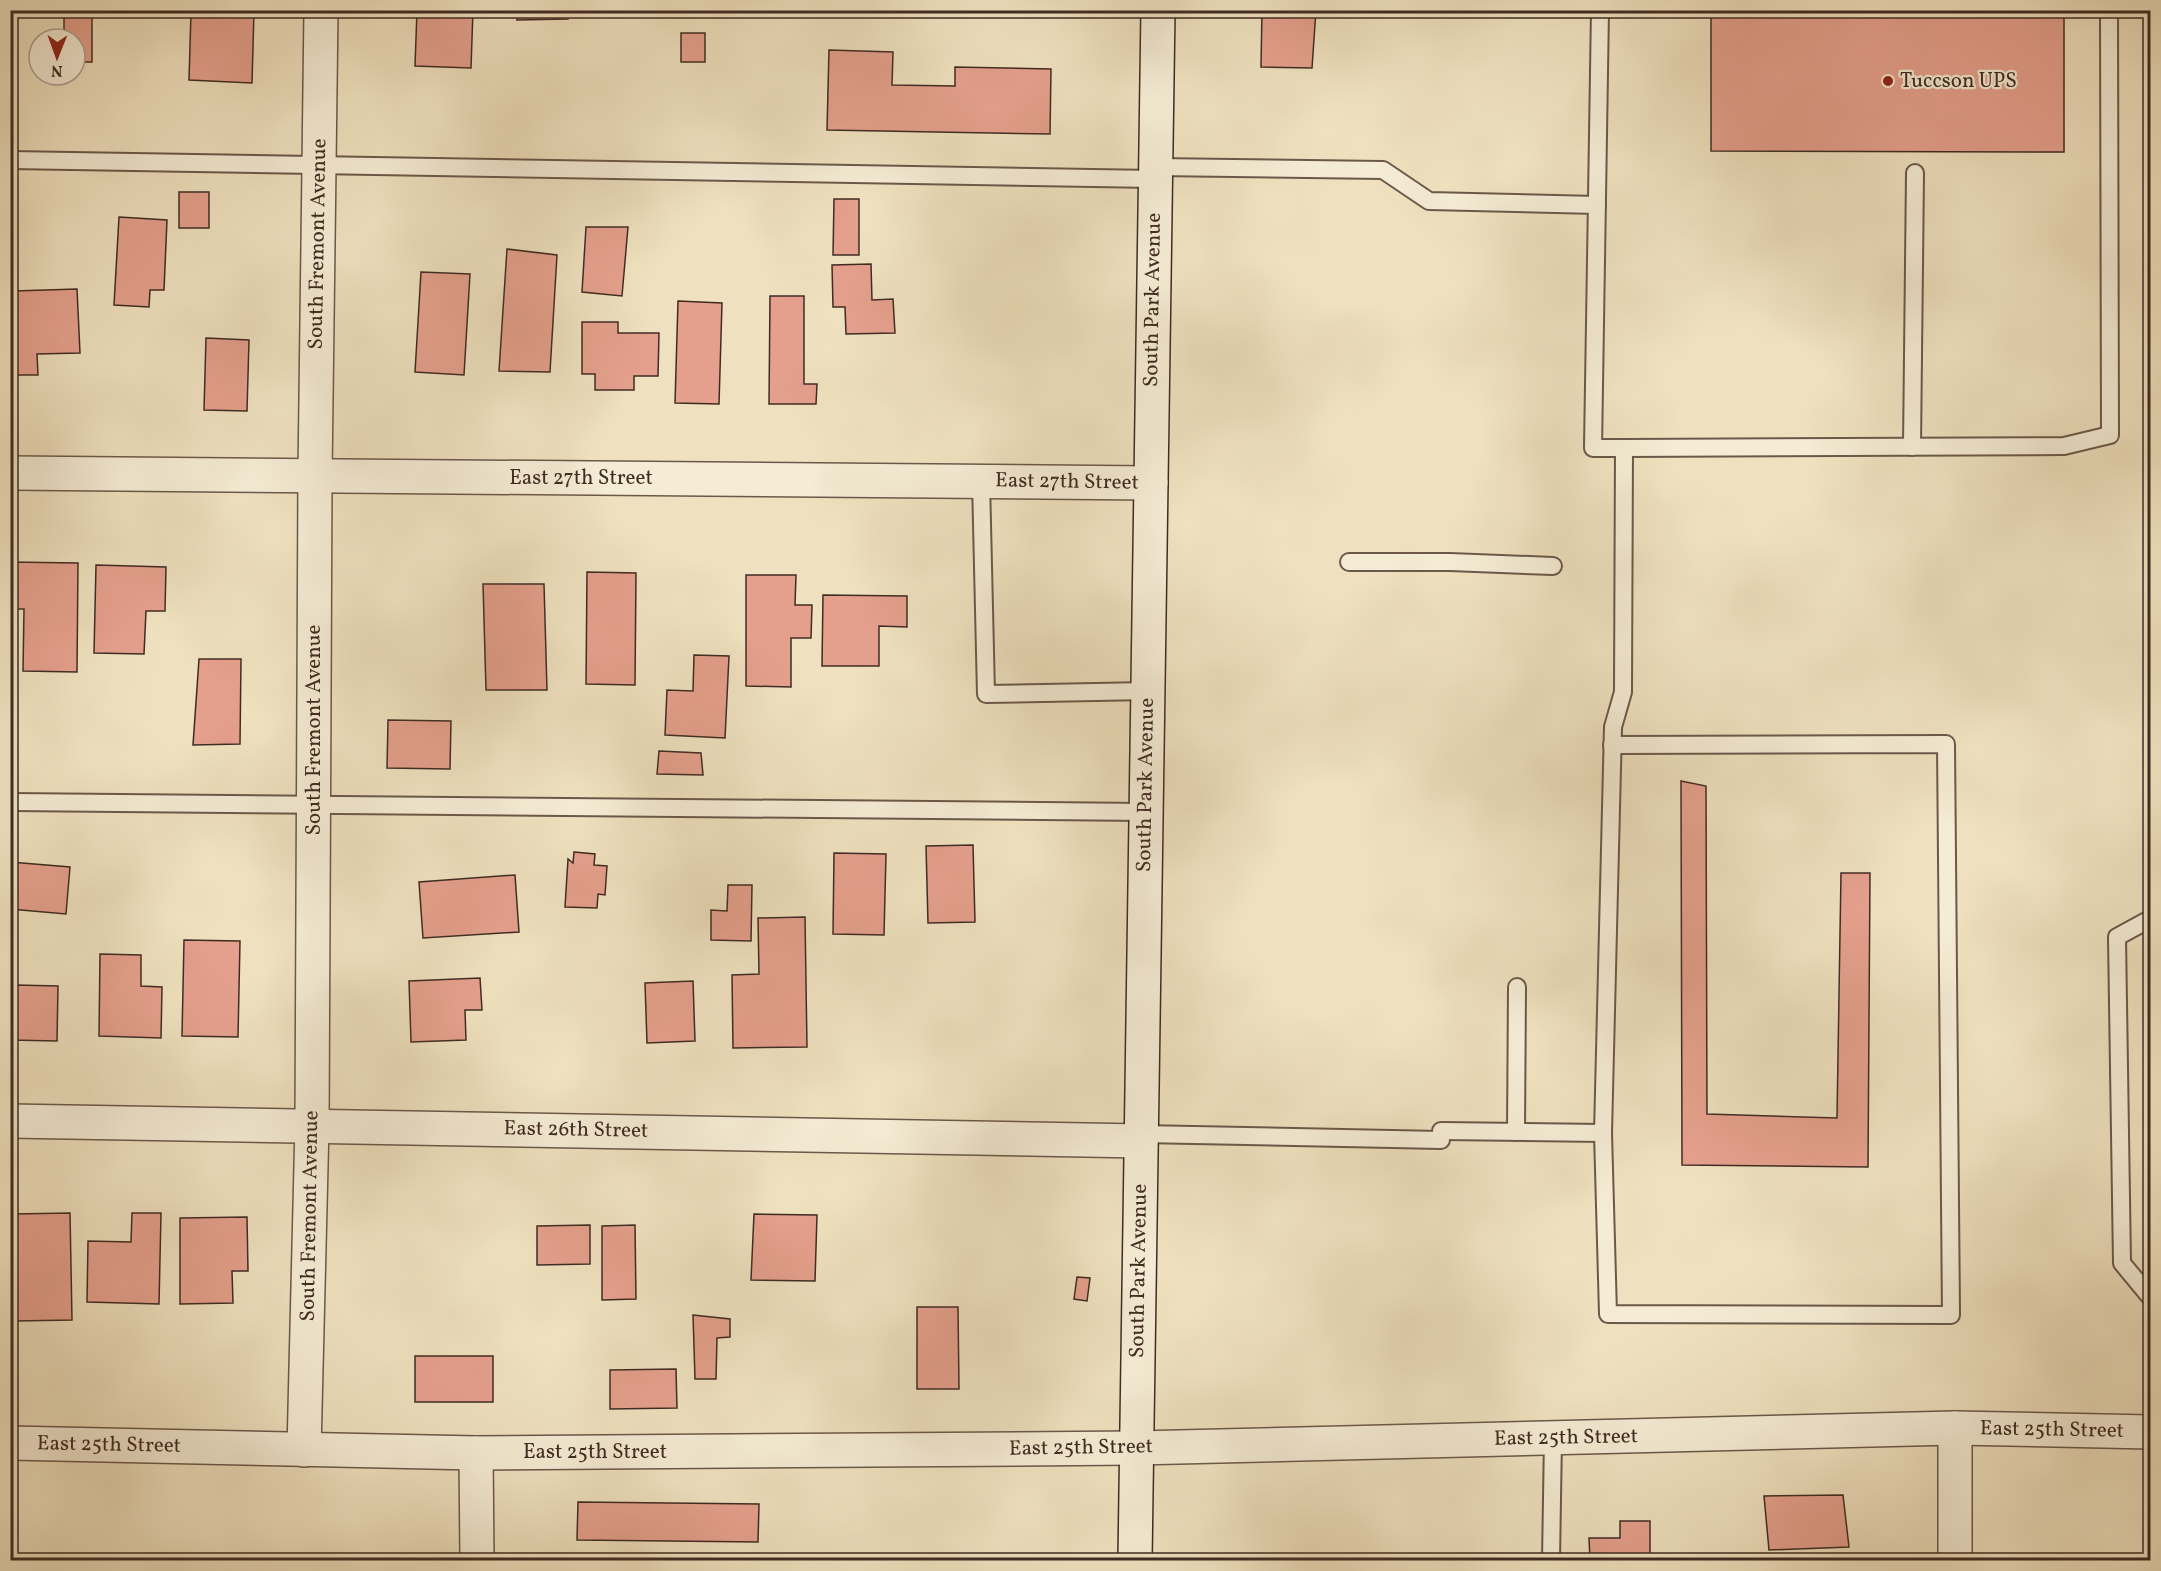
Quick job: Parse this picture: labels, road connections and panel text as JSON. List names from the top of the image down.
{
  "streets": {
    "street": [
      "South Fremont Avenue",
      "South Park Avenue",
      "East 27th Street",
      "East 26th Street",
      "East 25th Street"
    ]
  },
  "crossings": [
    ["South Fremont Avenue", "East 27th Street"],
    ["South Fremont Avenue", "East 26th Street"],
    ["South Fremont Avenue", "East 25th Street"],
    ["South Park Avenue", "East 27th Street"],
    ["South Park Avenue", "East 26th Street"],
    ["South Park Avenue", "East 25th Street"]
  ],
  "places": ["Tuccson UPS"],
  "north": "bottom"
}
